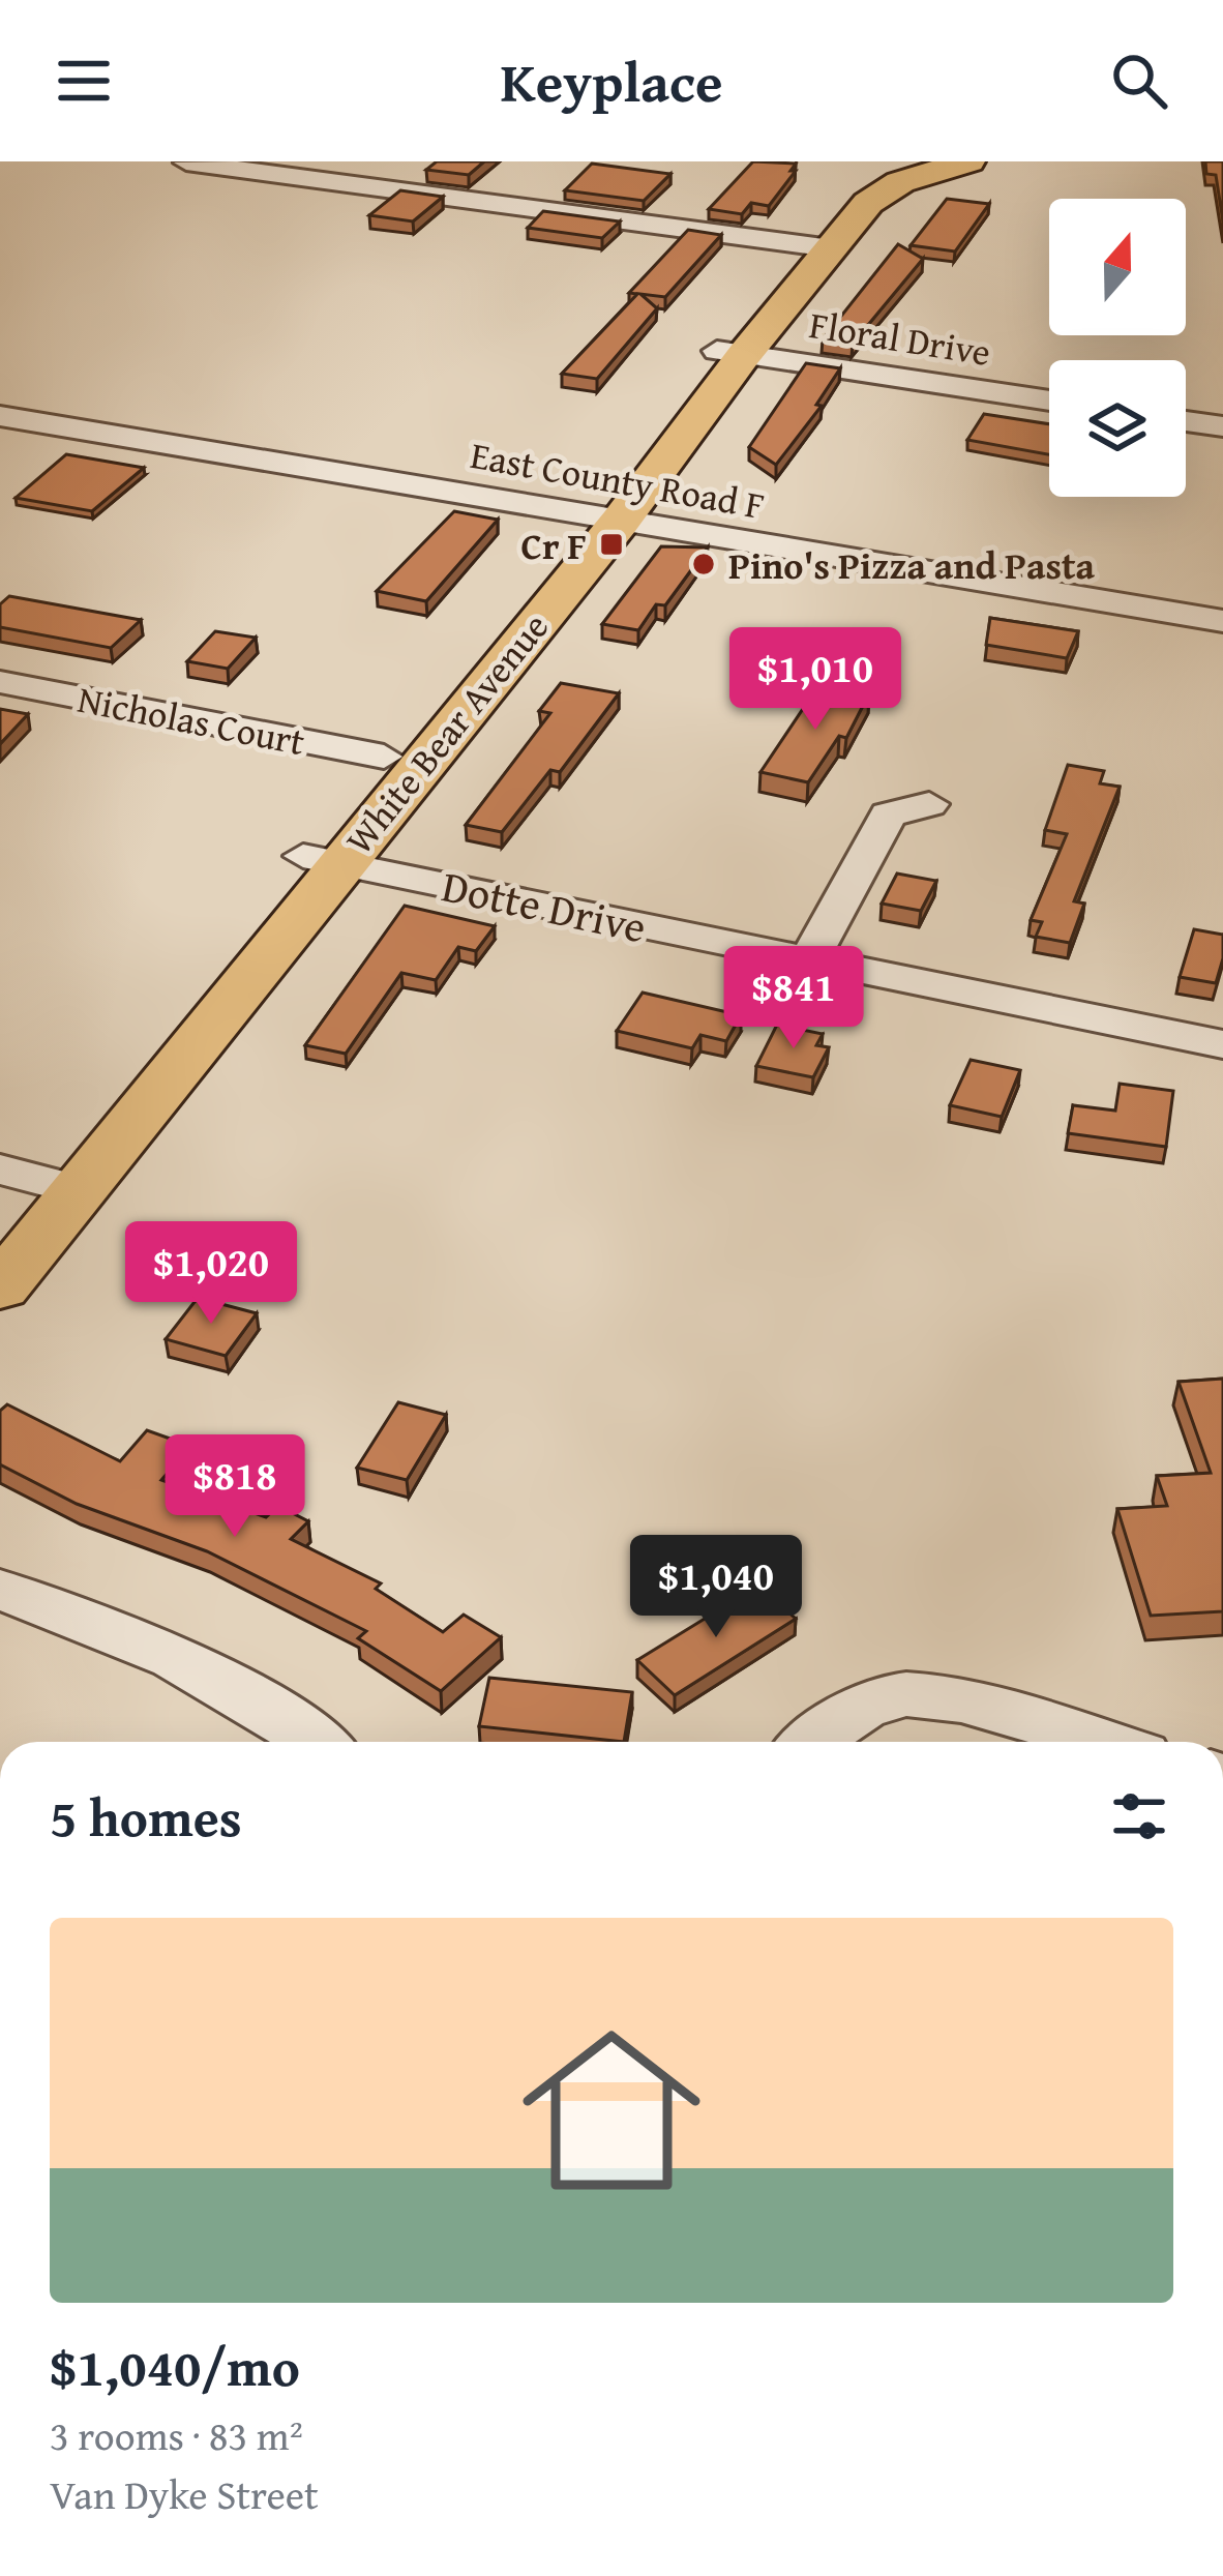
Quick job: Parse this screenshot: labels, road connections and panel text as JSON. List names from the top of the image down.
{
  "streets": {
    "main road": ["White Bear Avenue"],
    "street": [
      "Floral Drive",
      "East County Road F",
      "Nicholas Court",
      "Dotte Drive"
    ]
  },
  "crossings": [
    ["Floral Drive", "White Bear Avenue"],
    ["East County Road F", "White Bear Avenue"],
    ["Nicholas Court", "White Bear Avenue"],
    ["White Bear Avenue", "Dotte Drive"]
  ],
  "places": {
    "transit": ["Cr F"],
    "other": ["Pino's Pizza and Pasta"]
  },
  "north": "top",
  "page": {
    "header": "Keyplace",
    "price": [
      "$1,010",
      "$841",
      "$1,020",
      "$818",
      "$1,040"
    ],
    "heading": "5 homes",
    "list": [
      {
        "name": "$1,040/mo",
        "note": "3 rooms · 83 m² · Van Dyke Street"
      }
    ]
  }
}
